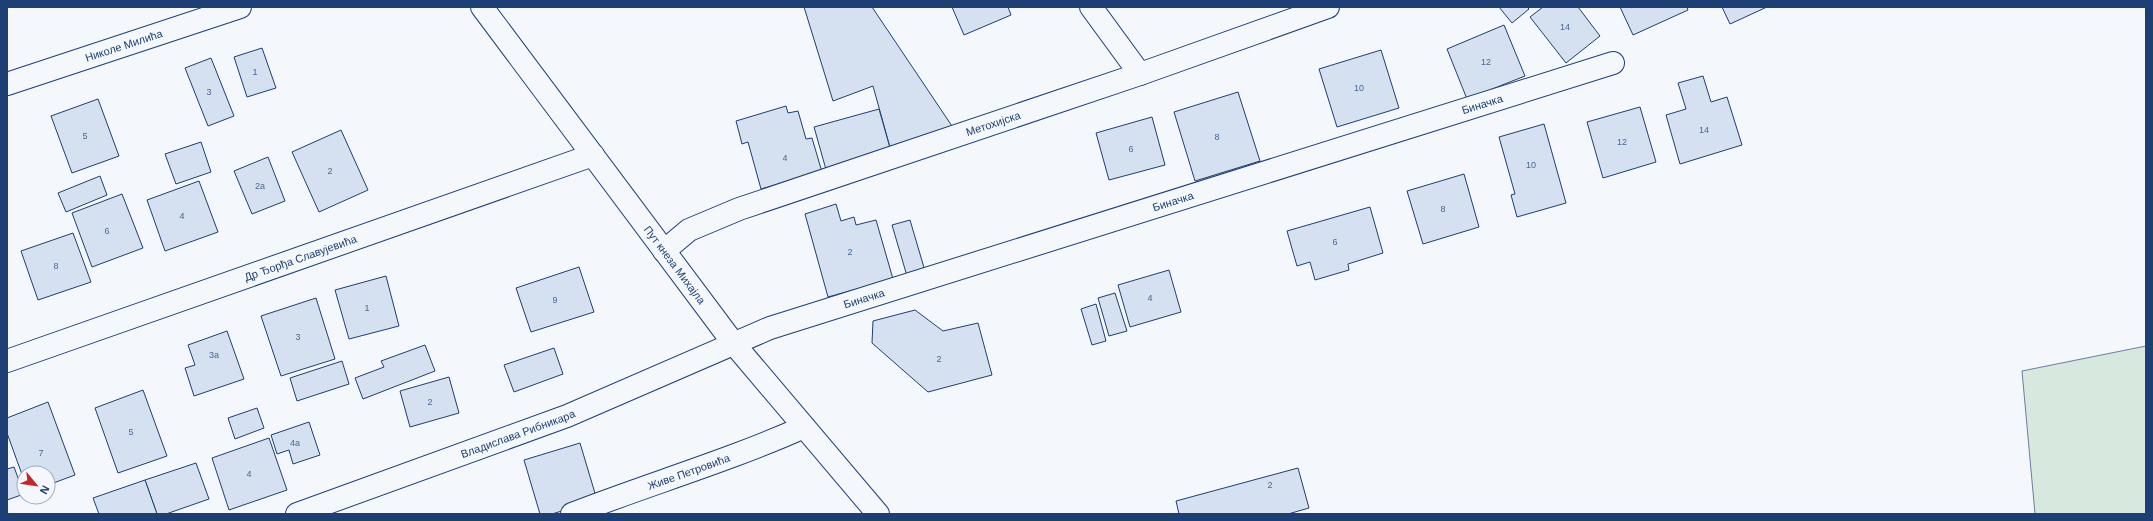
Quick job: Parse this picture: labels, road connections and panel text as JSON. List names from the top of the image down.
{
  "streets": {
    "street": [
      "Николе Милића",
      "Биначка",
      "Метохијска",
      "Др Ђорђа Славујевића",
      "Пут кнеза Михајла",
      "Владислава Рибникара",
      "Живе Петровића"
    ]
  },
  "crossings": [
    ["Биначка", "Пут кнеза Михајла"],
    ["Биначка", "Владислава Рибникара"],
    ["Метохијска", "Пут кнеза Михајла"],
    ["Др Ђорђа Славујевића", "Пут кнеза Михајла"],
    ["Пут кнеза Михајла", "Владислава Рибникара"],
    ["Пут кнеза Михајла", "Живе Петровића"]
  ],
  "house_numbers": [
    "14",
    "12",
    "1",
    "10",
    "3",
    "14",
    "5",
    "8",
    "12",
    "6",
    "4",
    "10",
    "2",
    "2a",
    "8",
    "4",
    "6",
    "6",
    "2",
    "8",
    "4",
    "9",
    "1",
    "3",
    "3a",
    "2",
    "2",
    "5",
    "4a",
    "7",
    "4",
    "2"
  ],
  "north": "bottom right"
}
